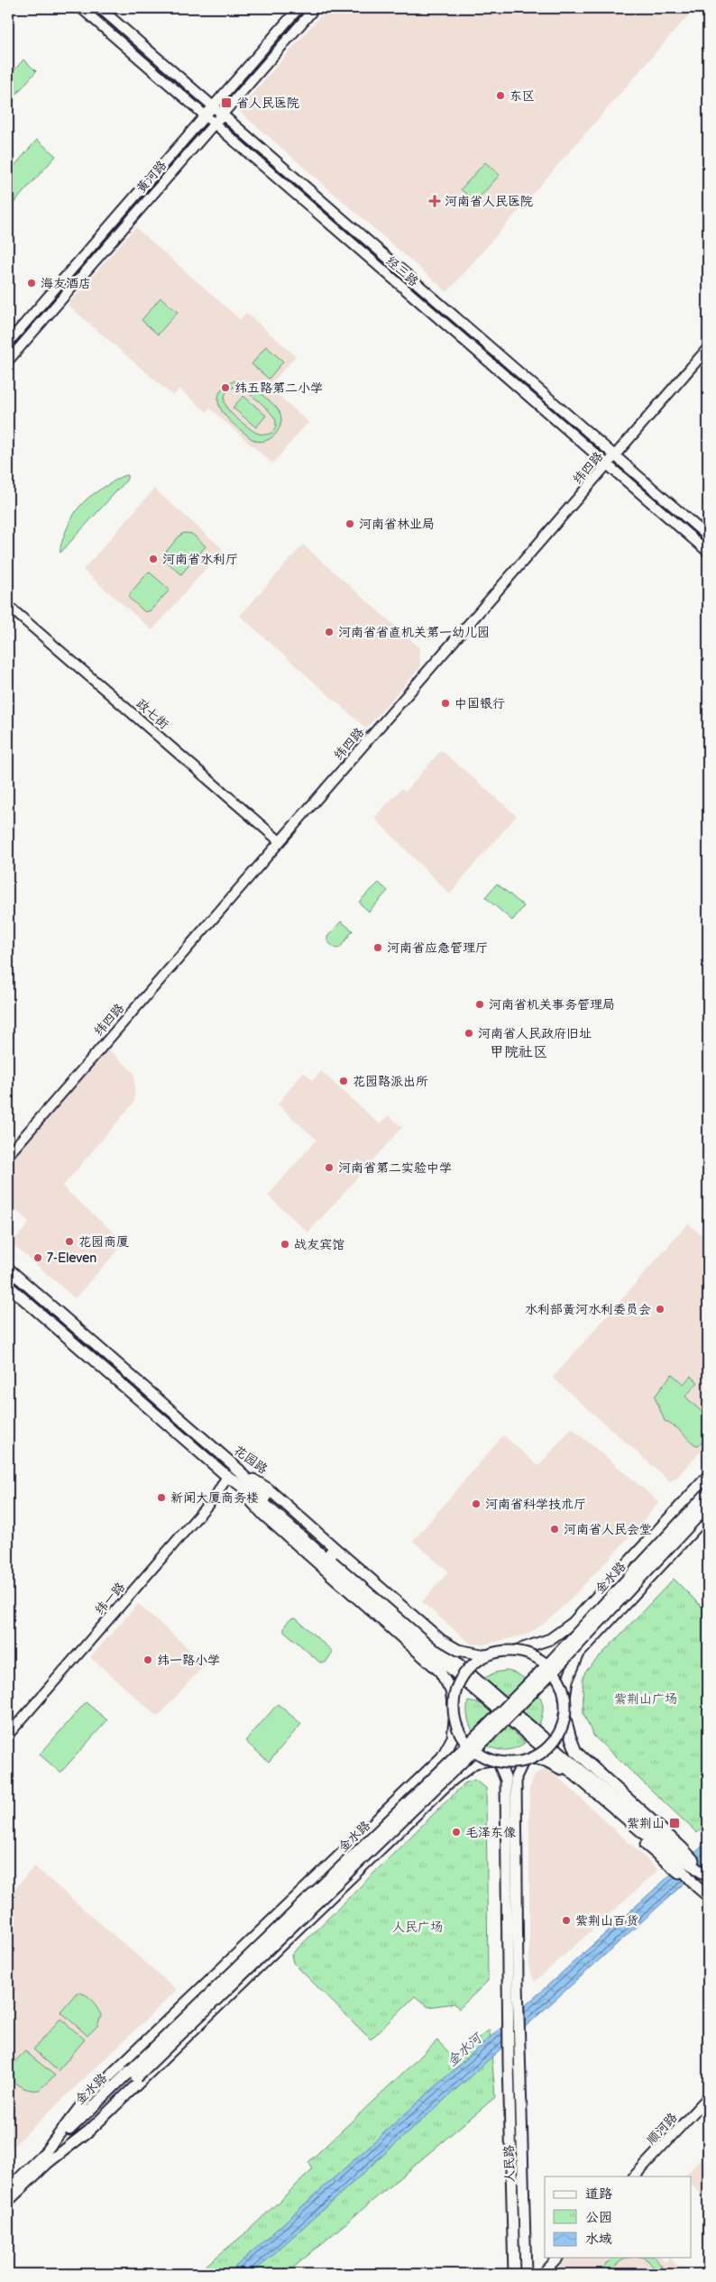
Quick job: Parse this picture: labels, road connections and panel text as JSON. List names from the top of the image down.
{
  "streets": {
    "main road": [
      "黄河路",
      "经三路",
      "纬四路",
      "政七街",
      "花园路",
      "金水路",
      "纬一路",
      "顺河路",
      "人民路"
    ]
  },
  "crossings": [
    ["黄河路", "经三路"],
    ["经三路", "纬四路"],
    ["纬四路", "政七街"],
    ["花园路", "纬一路"],
    ["花园路", "人民路"]
  ],
  "districts": ["甲院社区"],
  "water": ["金水河"],
  "parks": ["紫荆山广场", "人民广场"],
  "places": {
    "other": [
      "东区",
      "海友酒店",
      "纬五路第二小学",
      "河南省林业局",
      "河南省水利厅",
      "河南省省直机关第一幼儿园",
      "中国银行",
      "河南省应急管理厅",
      "河南省机关事务管理局",
      "河南省人民政府旧址",
      "花园路派出所",
      "河南省第二实验中学",
      "花园商厦",
      "战友宾馆",
      "7-Eleven",
      "水利部黄河水利委员会",
      "新闻大厦商务楼",
      "河南省科学技术厅",
      "河南省人民会堂",
      "纬一路小学",
      "毛泽东像",
      "紫荆山百货"
    ],
    "transit": ["省人民医院", "紫荆山"],
    "health": ["河南省人民医院"]
  },
  "legend": ["道路", "公园", "水域"]
}
